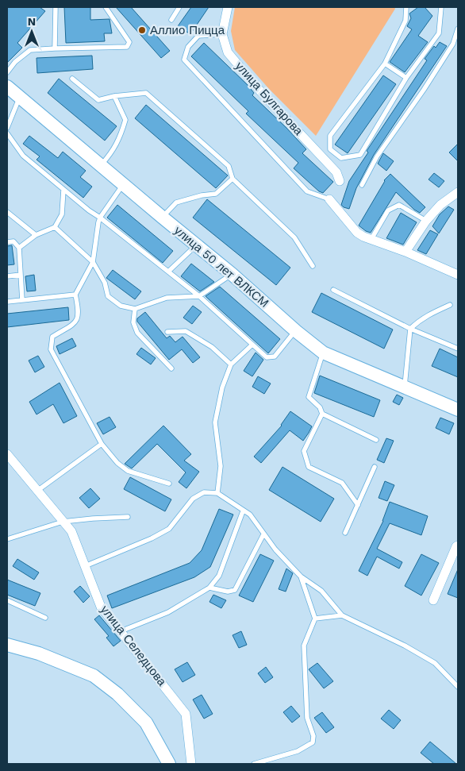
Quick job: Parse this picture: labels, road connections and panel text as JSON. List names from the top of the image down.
{
  "streets": {
    "street": ["улица Булгарова", "улица 50 лет ВЛКСМ", "улица Селедцова"]
  },
  "places": ["Аллио Пицца"],
  "north": "top"
}
